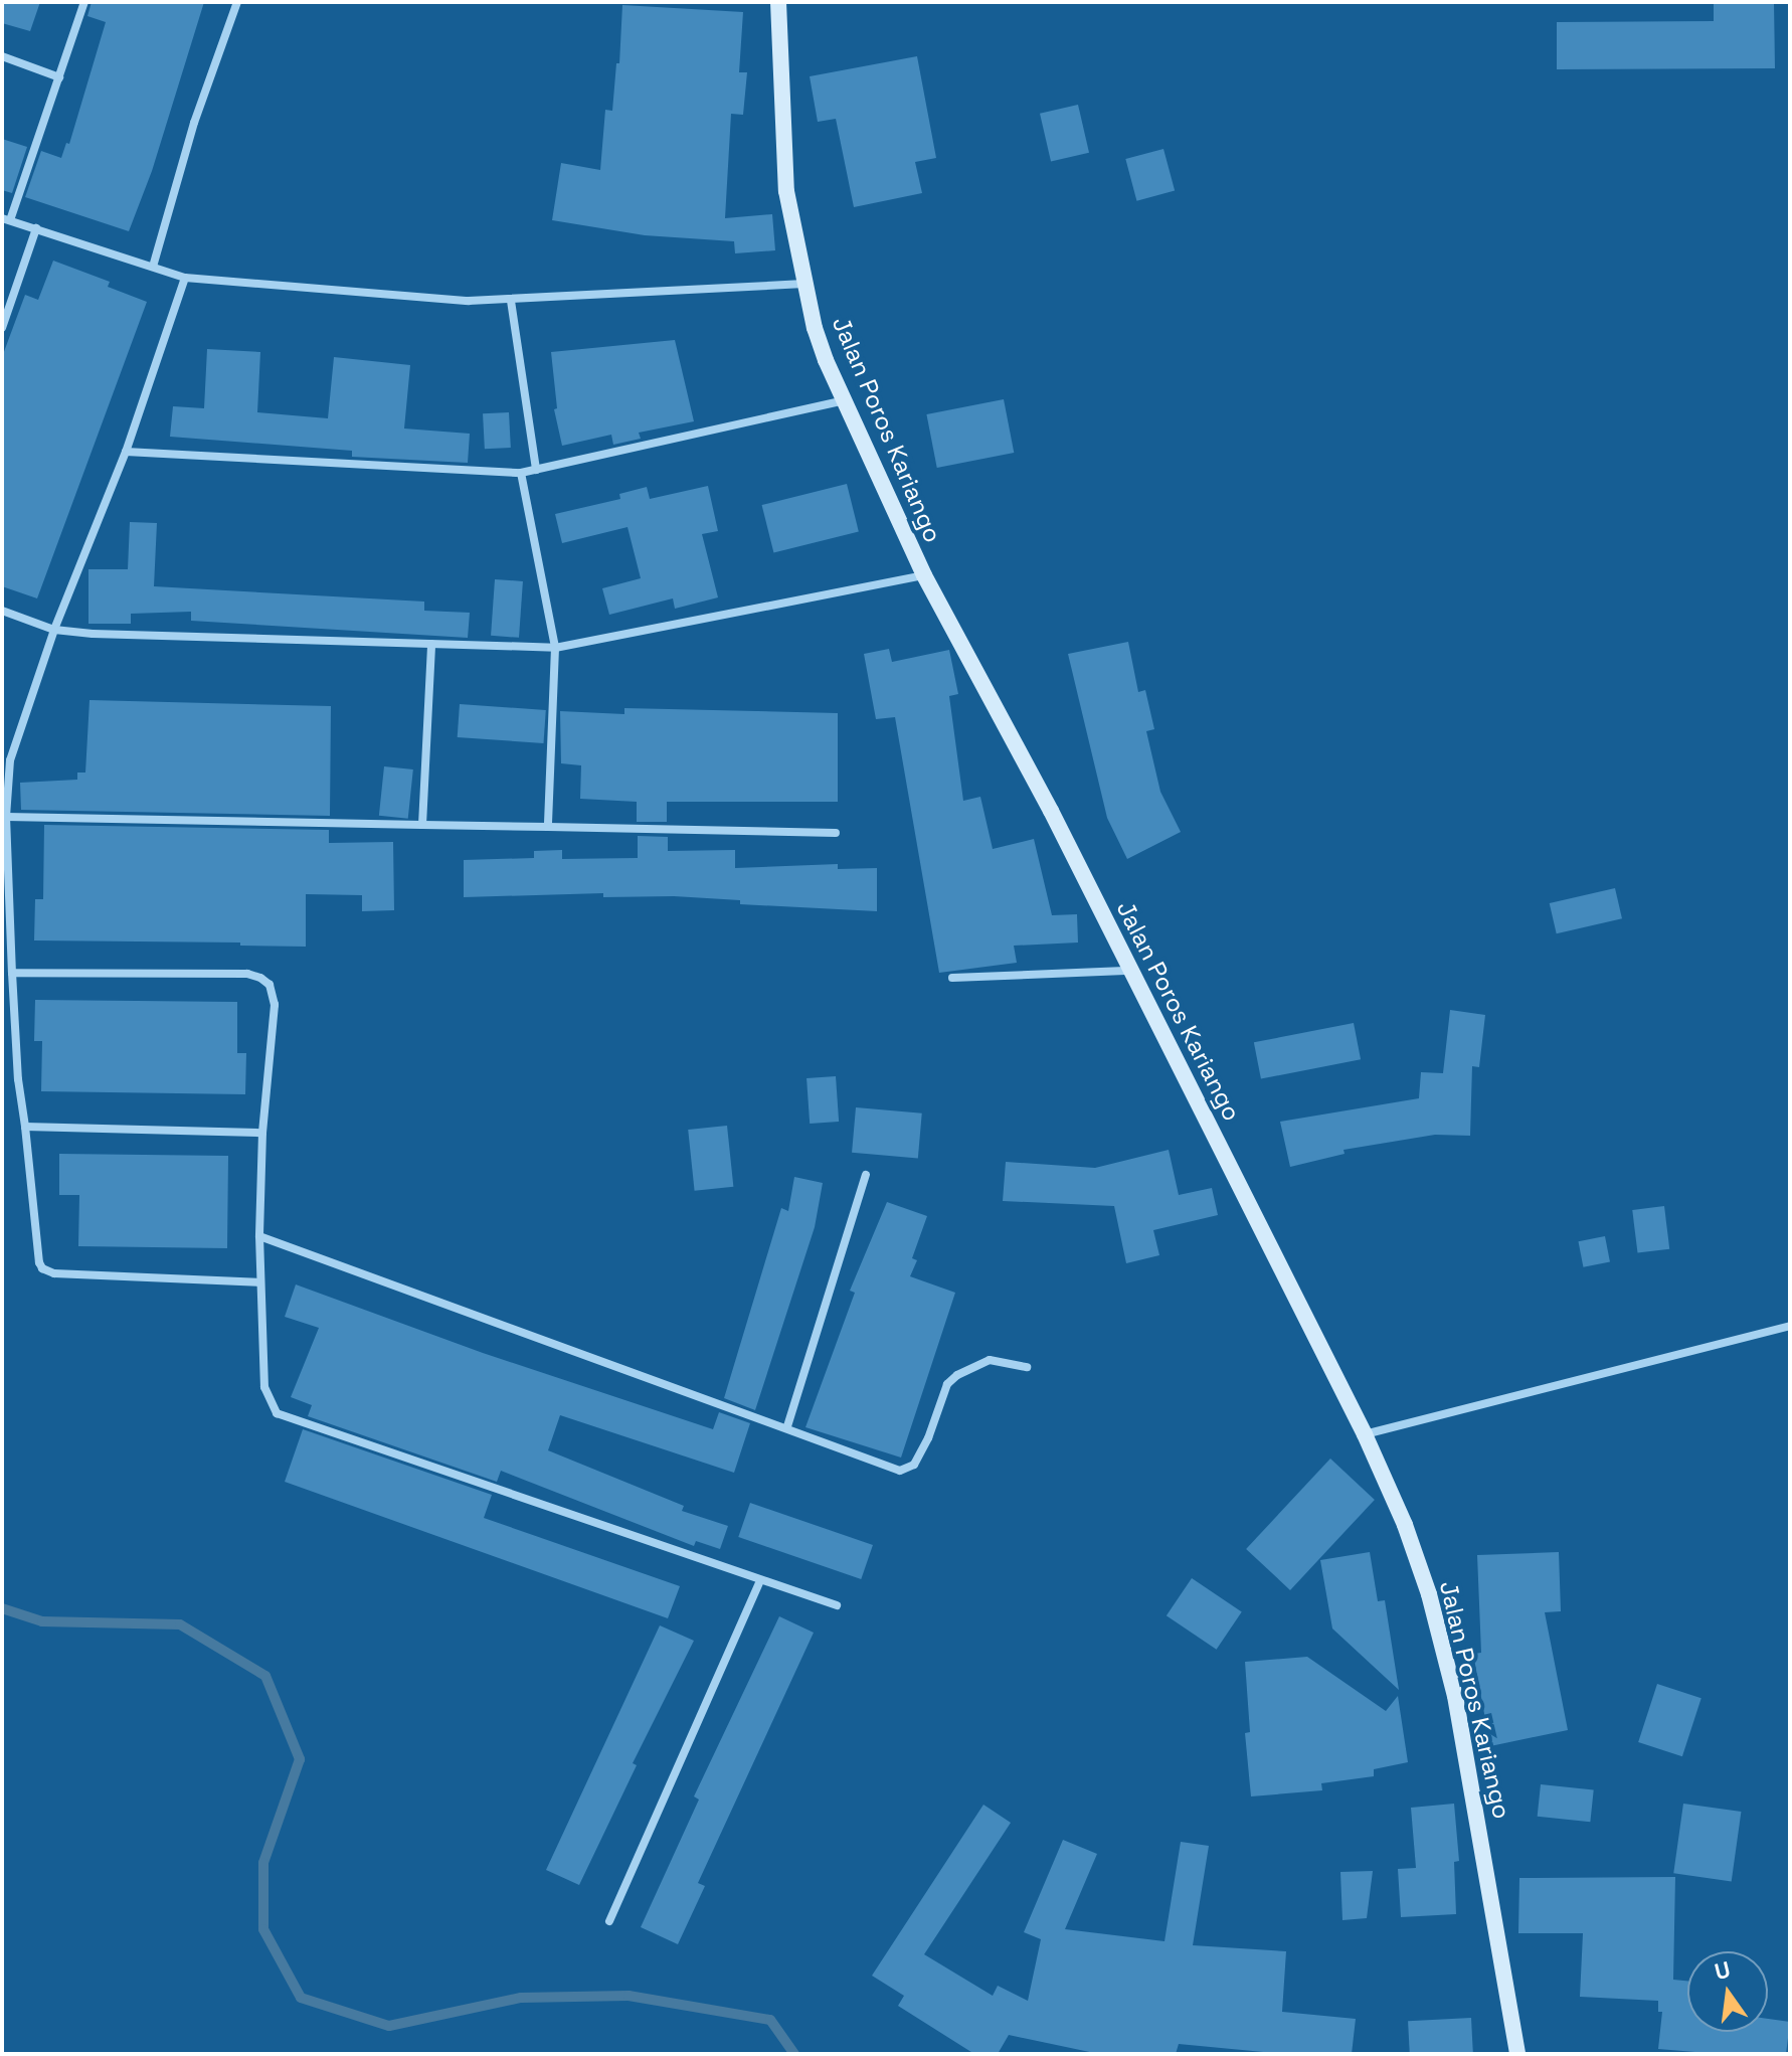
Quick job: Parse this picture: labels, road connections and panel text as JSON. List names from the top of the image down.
{
  "streets": {
    "main road": ["Jalan Poros Kariango"]
  },
  "north": "top"
}
